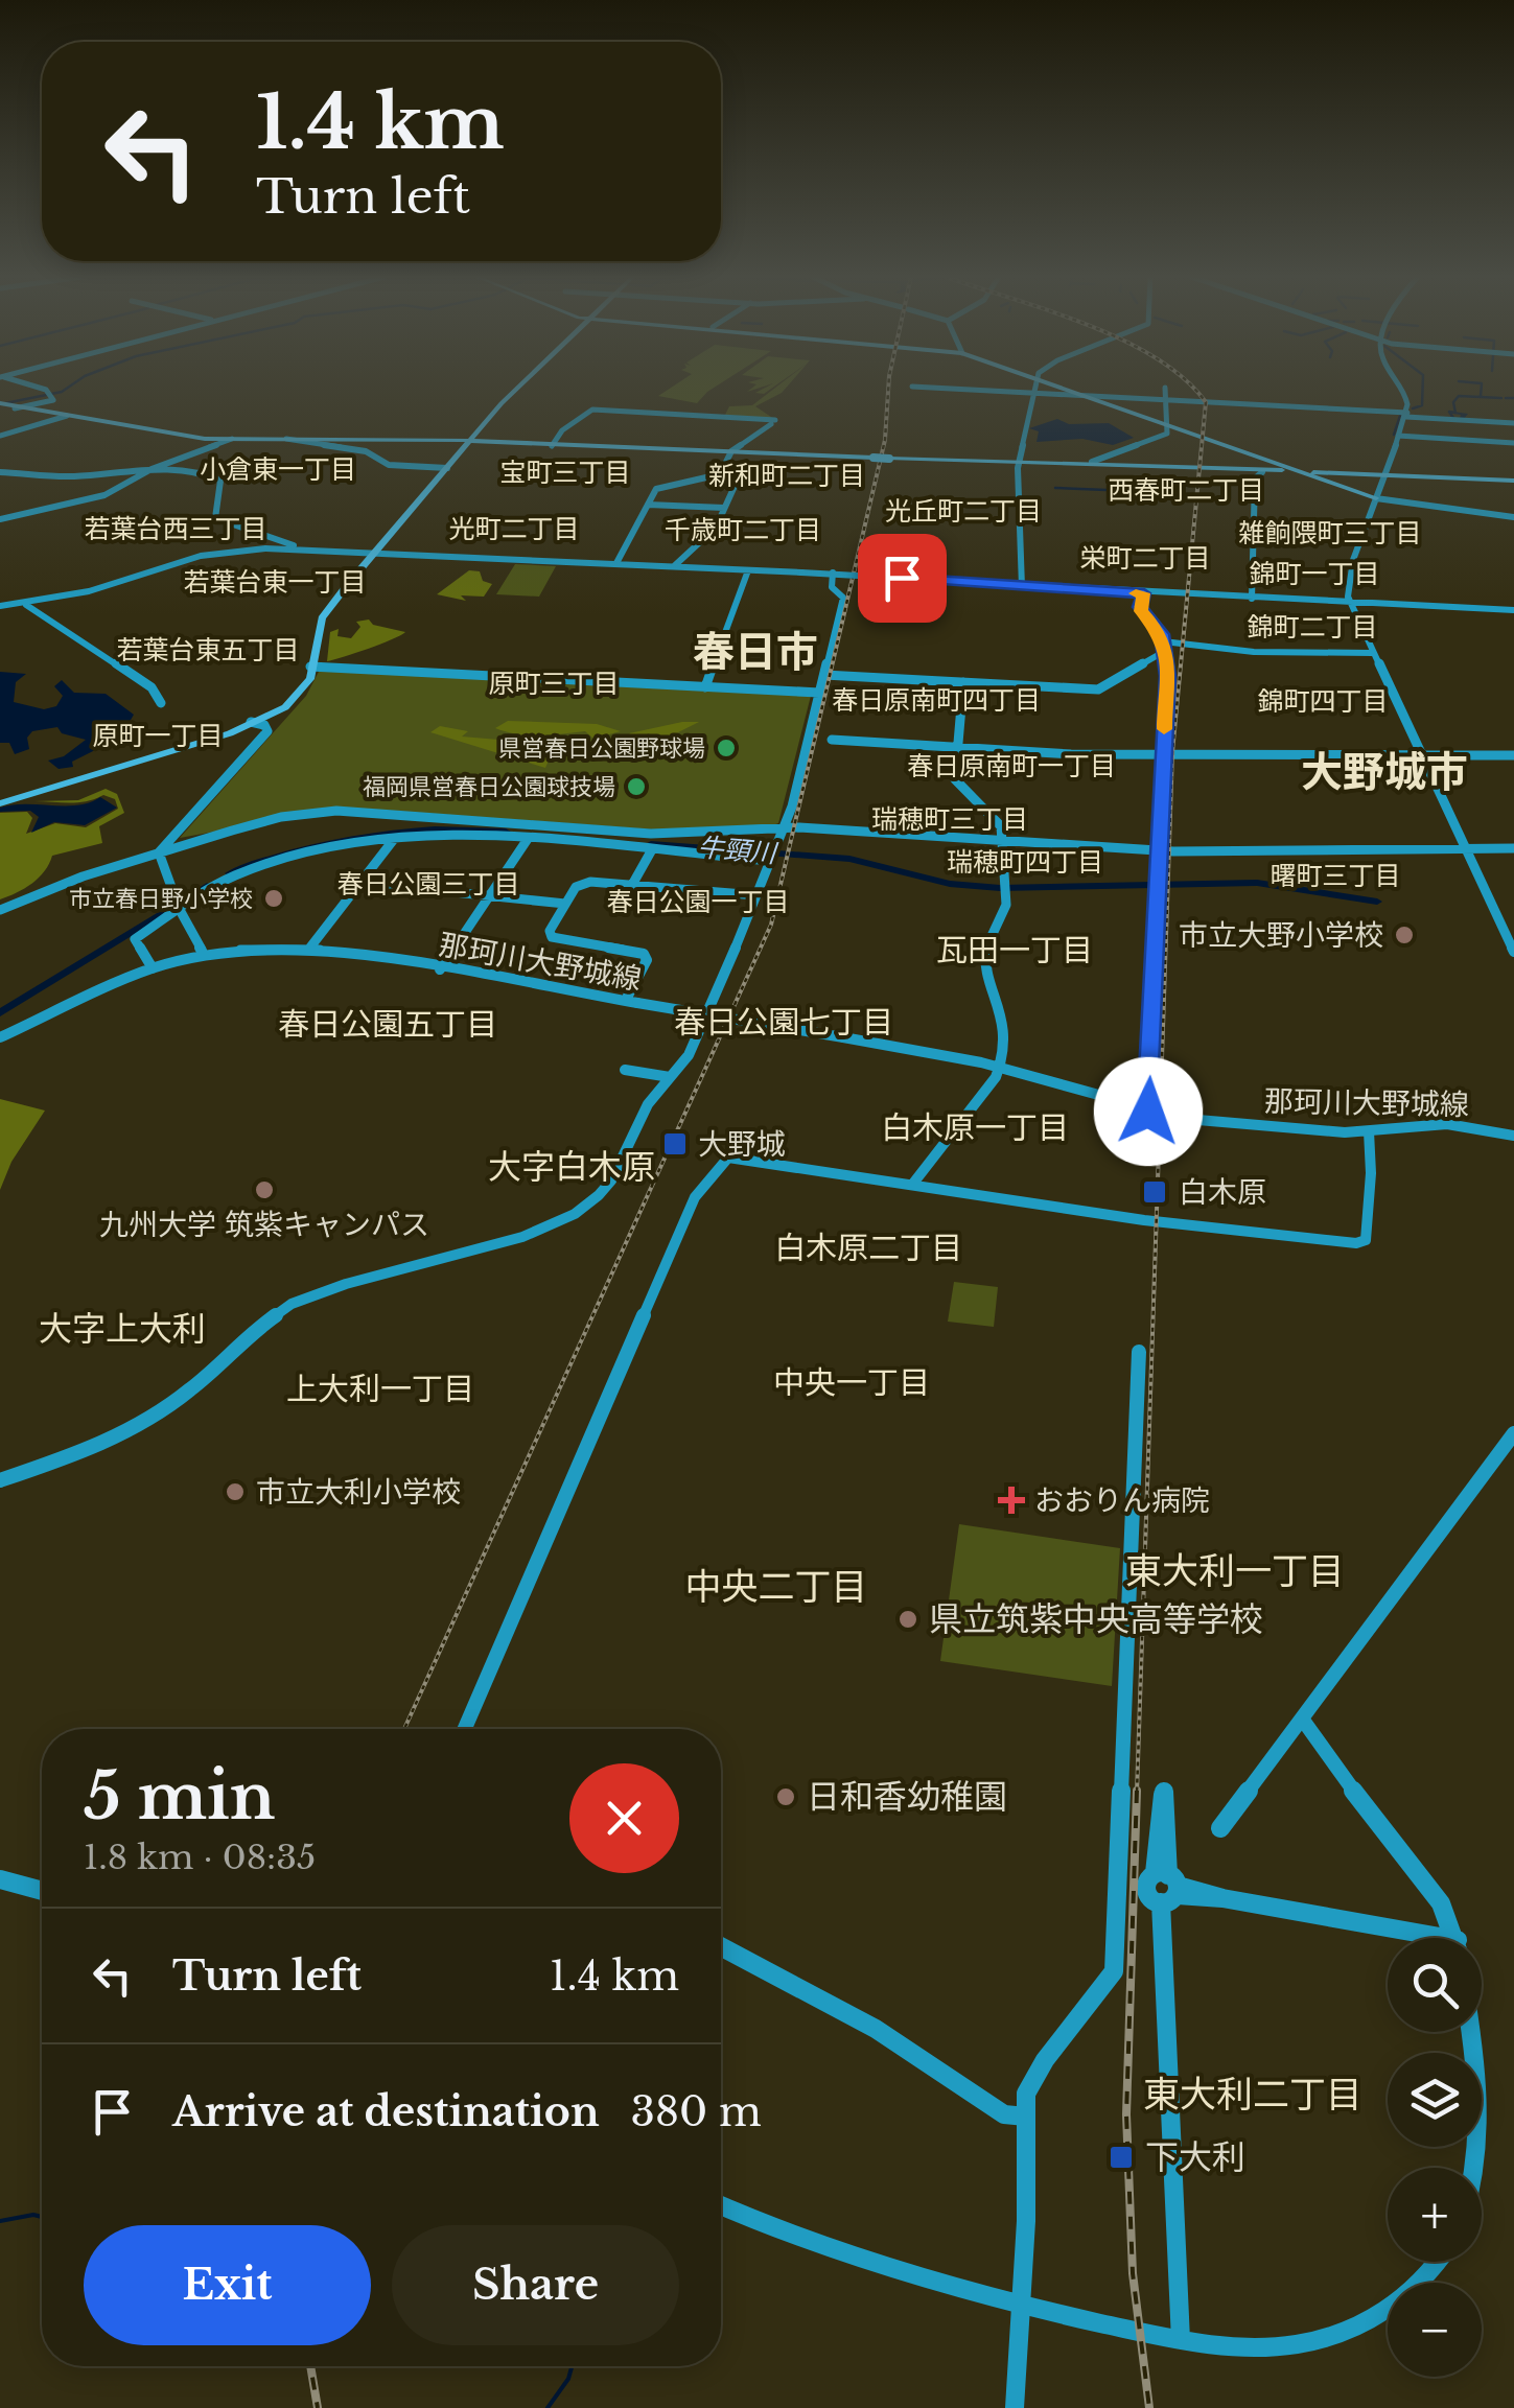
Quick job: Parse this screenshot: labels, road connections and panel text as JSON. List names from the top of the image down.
{
  "streets": {
    "street": ["那珂川大野城線"]
  },
  "districts": [
    "小倉東一丁目",
    "宝町三丁目",
    "新和町二丁目",
    "西春町二丁目",
    "光丘町二丁目",
    "若葉台西三丁目",
    "光町二丁目",
    "千歳町二丁目",
    "雑餉隈町三丁目",
    "栄町二丁目",
    "錦町一丁目",
    "若葉台東一丁目",
    "錦町二丁目",
    "若葉台東五丁目",
    "春日市",
    "原町三丁目",
    "春日原南町四丁目",
    "錦町四丁目",
    "原町一丁目",
    "春日原南町一丁目",
    "大野城市",
    "瑞穂町三丁目",
    "瑞穂町四丁目",
    "曙町三丁目",
    "春日公園三丁目",
    "春日公園一丁目",
    "瓦田一丁目",
    "春日公園七丁目",
    "春日公園五丁目",
    "白木原一丁目",
    "大字白木原",
    "白木原二丁目",
    "大字上大利",
    "中央一丁目",
    "上大利一丁目",
    "東大利一丁目",
    "中央二丁目",
    "東大利二丁目"
  ],
  "water": ["牛頸川"],
  "places": {
    "other": [
      "県営春日公園野球場",
      "福岡県営春日公園球技場",
      "市立春日野小学校",
      "市立大野小学校",
      "九州大学 筑紫キャンパス",
      "市立大利小学校",
      "県立筑紫中央高等学校",
      "日和香幼稚園"
    ],
    "transit": ["大野城", "白木原", "下大利"],
    "health": ["おおりん病院"]
  },
  "page": {
    "turn": ["1.4 km", "Turn left"],
    "heading": ["5 min", "1.8 km · 08:35"],
    "list": [
      {
        "name": "Turn left",
        "value": "1.4 km"
      },
      {
        "name": "Arrive at destination",
        "value": "380 m"
      }
    ],
    "map_buttons": ["+", "−"],
    "buttons": ["Exit", "Share"]
  }
}
